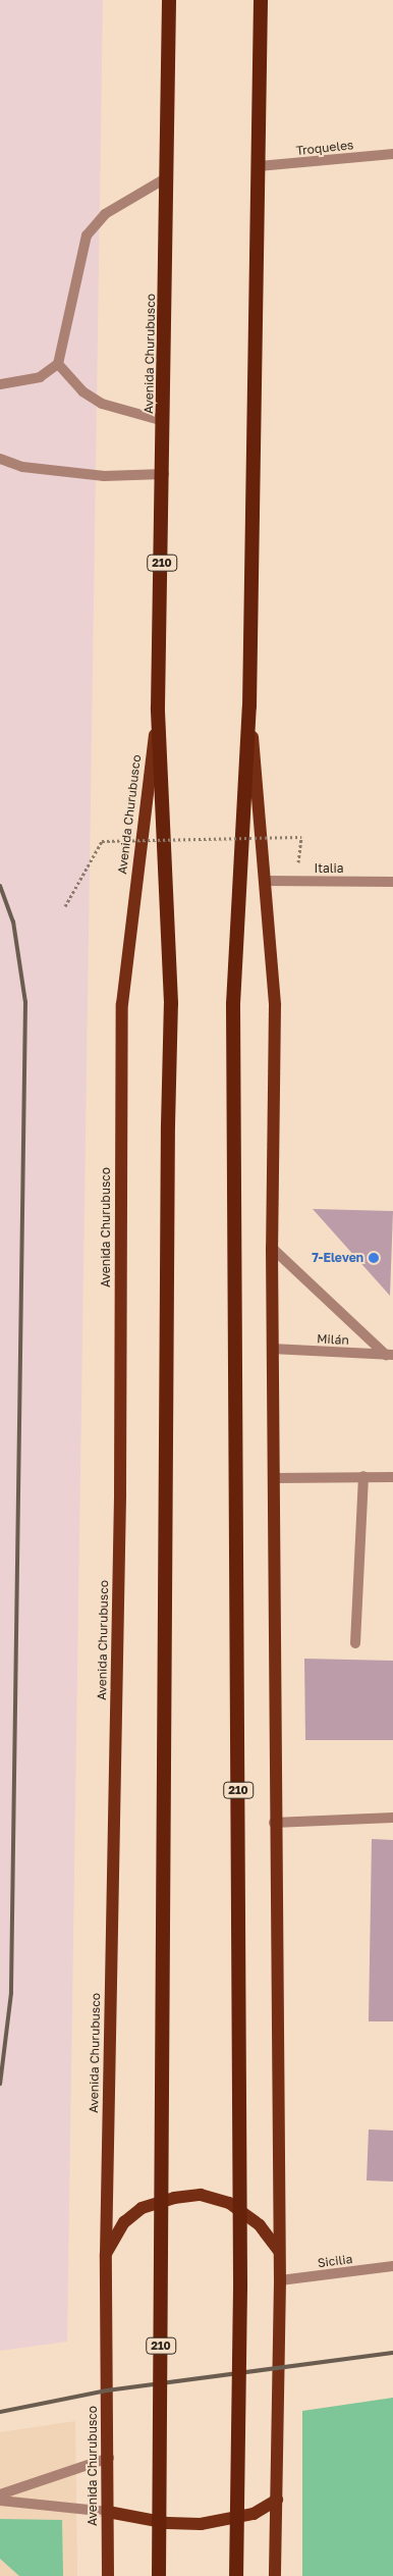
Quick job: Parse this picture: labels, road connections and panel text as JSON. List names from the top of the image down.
{
  "streets": {
    "highway": ["Avenida Churubusco", "210"],
    "street": [
      "Troqueles",
      "Italia",
      "Milán",
      "Sicilia"
    ]
  },
  "crossings": [
    ["Troqueles", "210"]
  ],
  "places": ["7-Eleven"]
}
